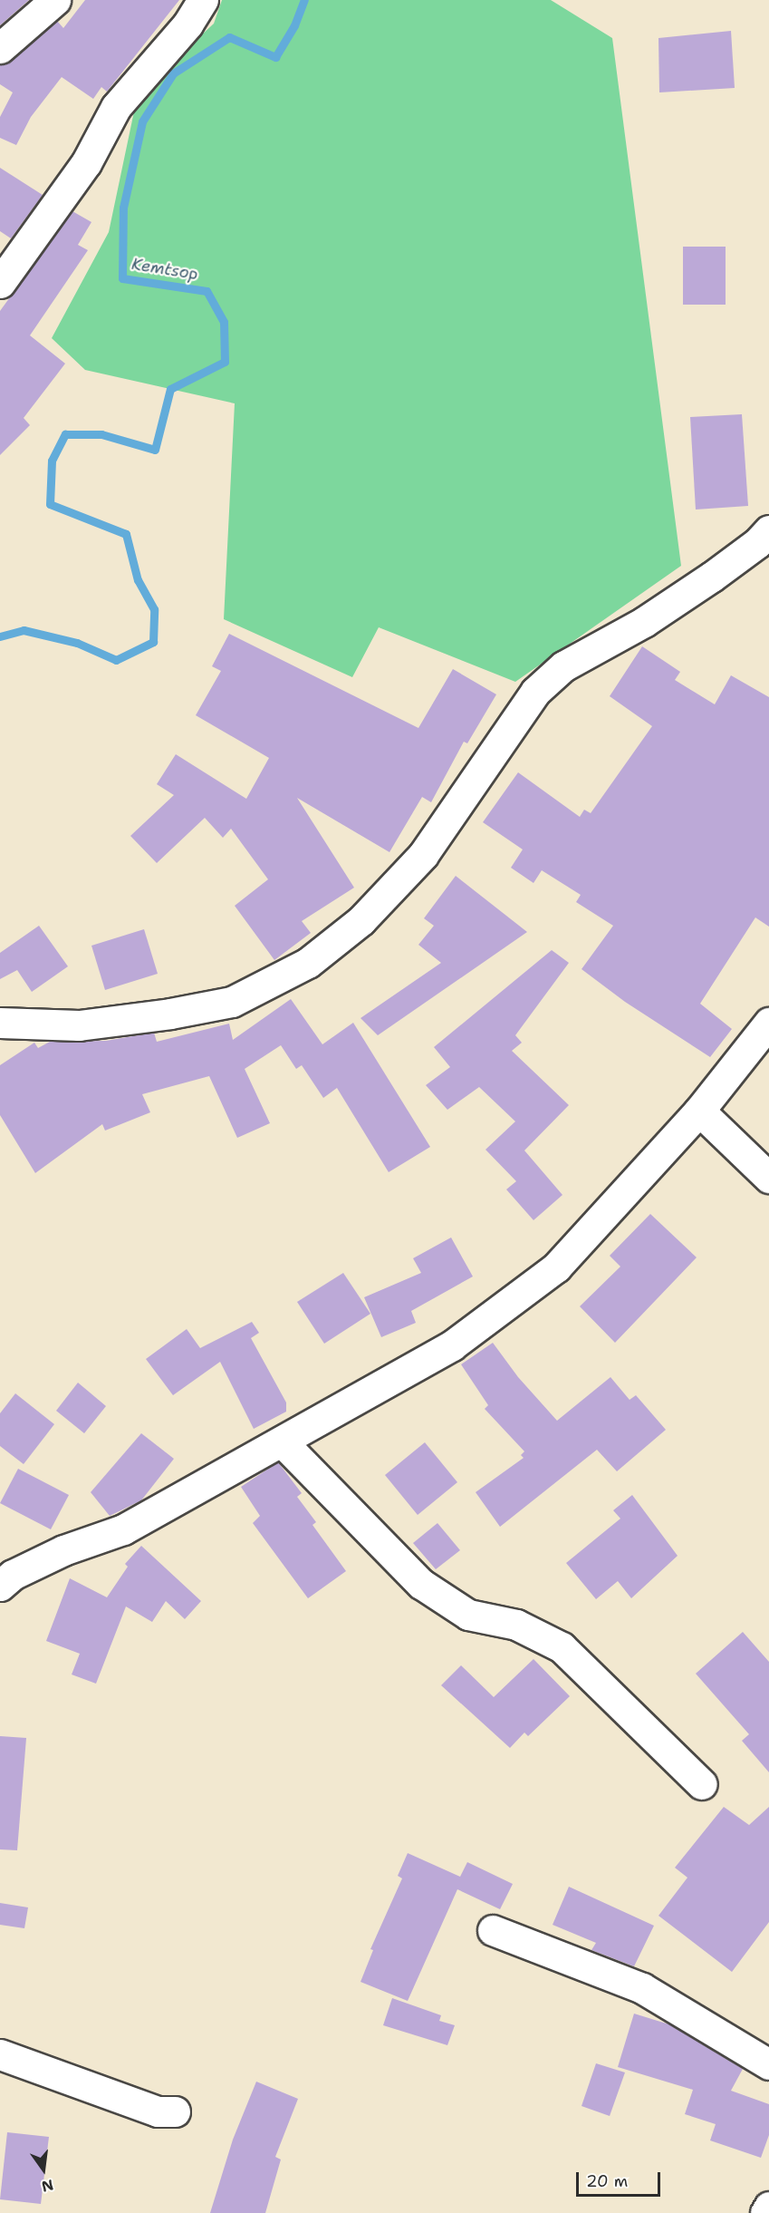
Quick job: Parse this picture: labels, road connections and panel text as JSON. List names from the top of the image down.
{
  "water": ["Kemtsop"],
  "scale_bar": "20 m",
  "north": "bottom"
}
